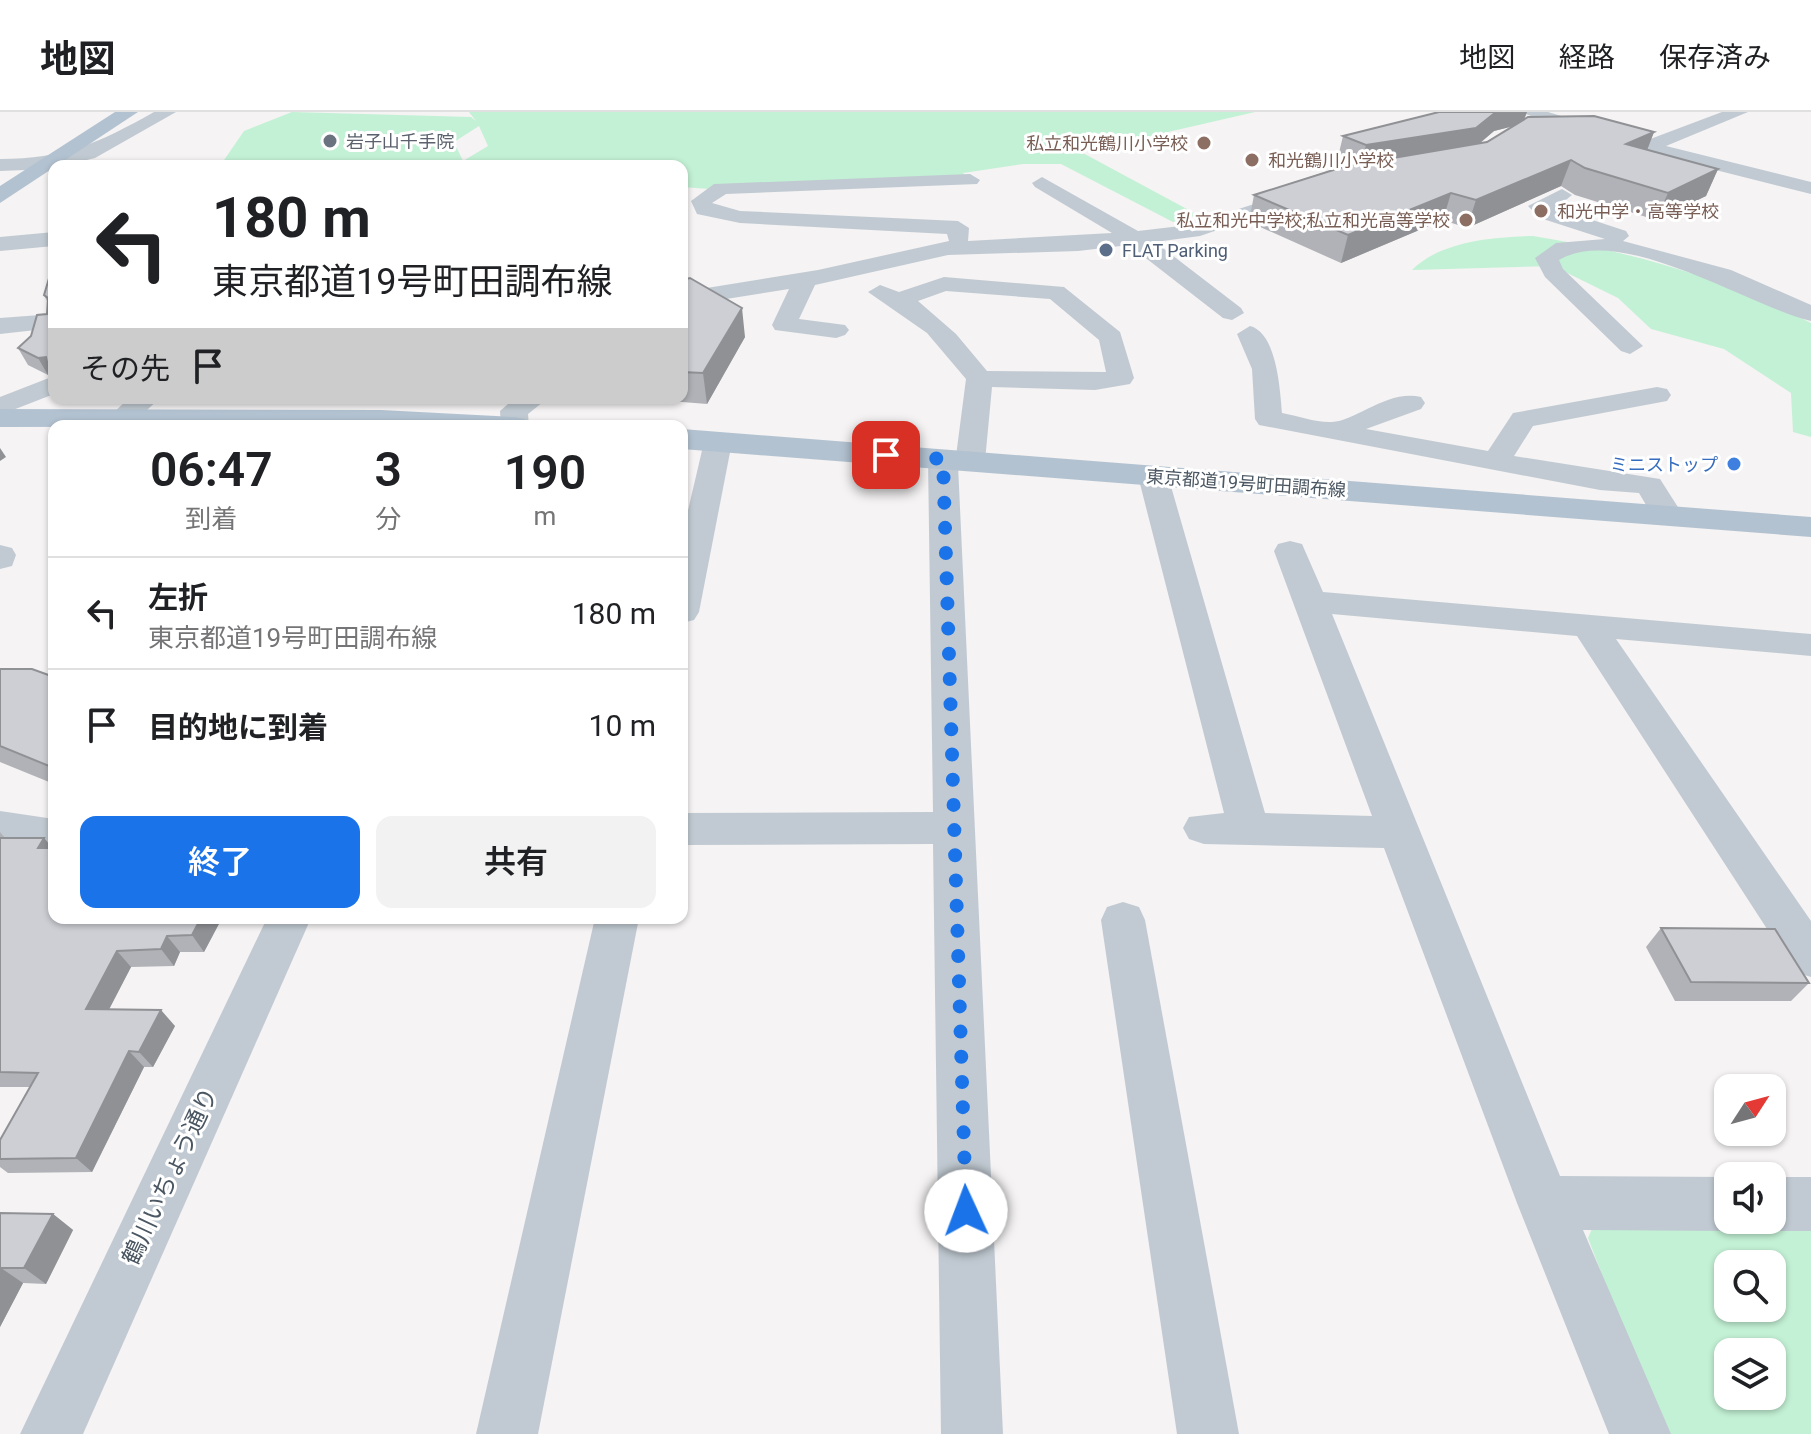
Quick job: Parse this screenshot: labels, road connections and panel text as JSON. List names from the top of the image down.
{
  "streets": {
    "main road": ["東京都道19号町田調布線"],
    "street": ["鶴川いちょう通り"]
  },
  "places": [
    "岩子山千手院",
    "私立和光鶴川小学校",
    "和光鶴川小学校",
    "和光中学・高等学校",
    "私立和光中学校;私立和光高等学校",
    "FLAT Parking",
    "ミニストップ"
  ],
  "north": "top right",
  "page": {
    "header": "地図",
    "nav": ["地図", "経路", "保存済み"],
    "turn": ["180 m", "東京都道19号町田調布線"],
    "then": "その先",
    "eta": [
      "06:47",
      "到着",
      "3",
      "分",
      "190",
      "m"
    ],
    "list": [
      {
        "name": "左折",
        "note": "東京都道19号町田調布線",
        "value": "180 m"
      },
      {
        "name": "目的地に到着",
        "value": "10 m"
      }
    ],
    "buttons": ["終了", "共有"]
  }
}
